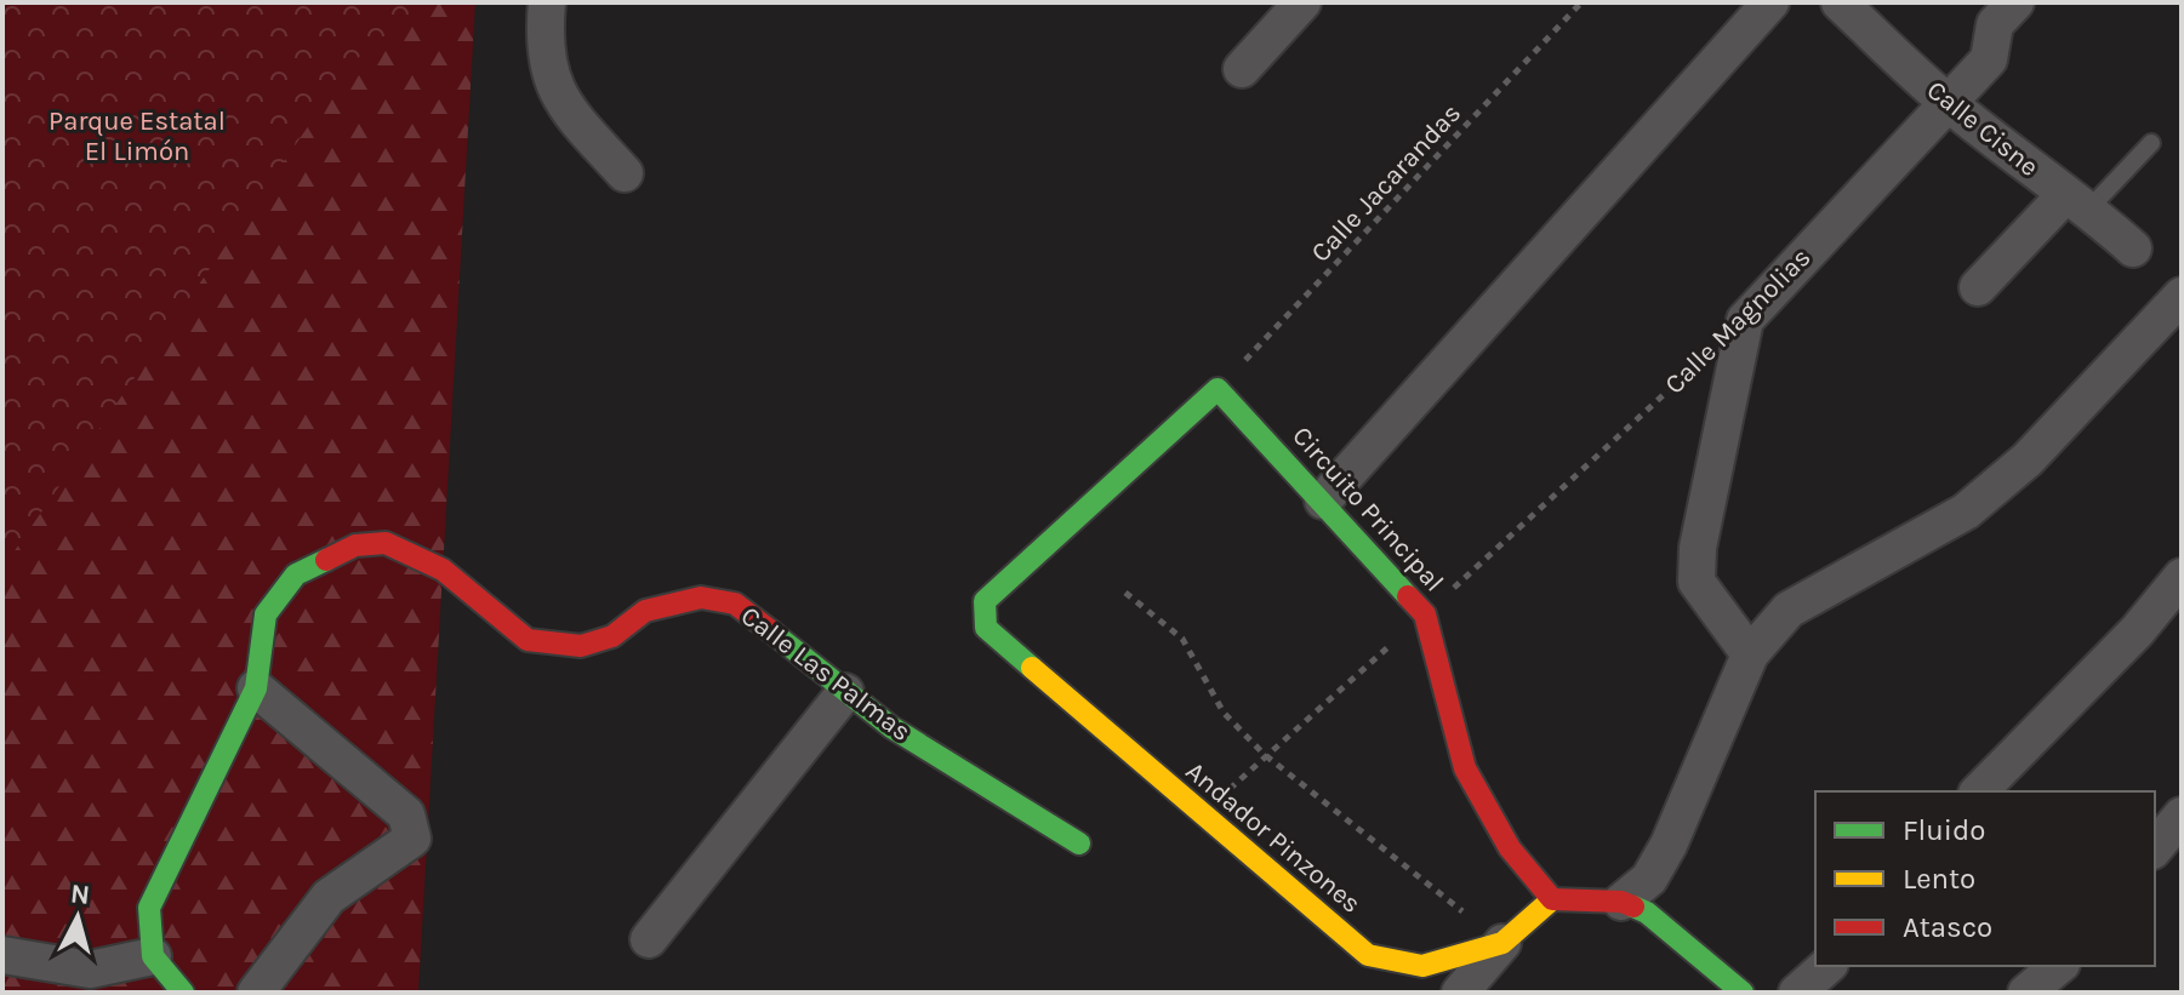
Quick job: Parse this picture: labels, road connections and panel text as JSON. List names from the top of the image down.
{
  "streets": {
    "street": [
      "Calle Cisne",
      "Calle Magnolias",
      "Circuito Principal",
      "Calle Las Palmas",
      "Andador Pinzones"
    ],
    "path": ["Calle Jacarandas"]
  },
  "crossings": [
    ["Calle Cisne", "Calle Magnolias"],
    ["Calle Jacarandas", "Circuito Principal"],
    ["Calle Jacarandas", "Andador Pinzones"],
    ["Calle Magnolias", "Circuito Principal"],
    ["Calle Magnolias", "Andador Pinzones"],
    ["Circuito Principal", "Andador Pinzones"]
  ],
  "parks": ["Parque Estatal El Limón"],
  "legend": ["Fluido", "Lento", "Atasco"],
  "north": "top"
}
